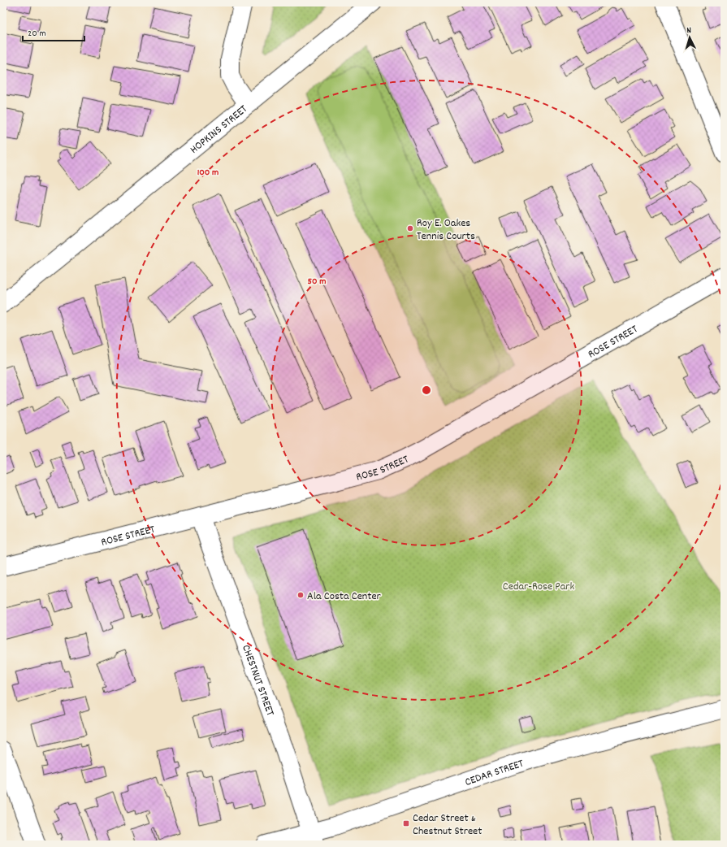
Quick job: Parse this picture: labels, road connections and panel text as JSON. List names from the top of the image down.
{
  "streets": {
    "street": [
      "HOPKINS STREET",
      "ROSE STREET",
      "CHESTNUT STREET",
      "CEDAR STREET"
    ]
  },
  "crossings": [
    ["ROSE STREET", "CHESTNUT STREET"],
    ["CHESTNUT STREET", "CEDAR STREET"]
  ],
  "parks": ["Cedar-Rose Park"],
  "places": {
    "other": ["Roy E. Oakes Tennis Courts", "Ala Costa Center"],
    "transit": ["Cedar Street & Chestnut Street"]
  },
  "scale_bar": "20 m",
  "north": "top",
  "rings": ["100 m", "50 m"]
}
